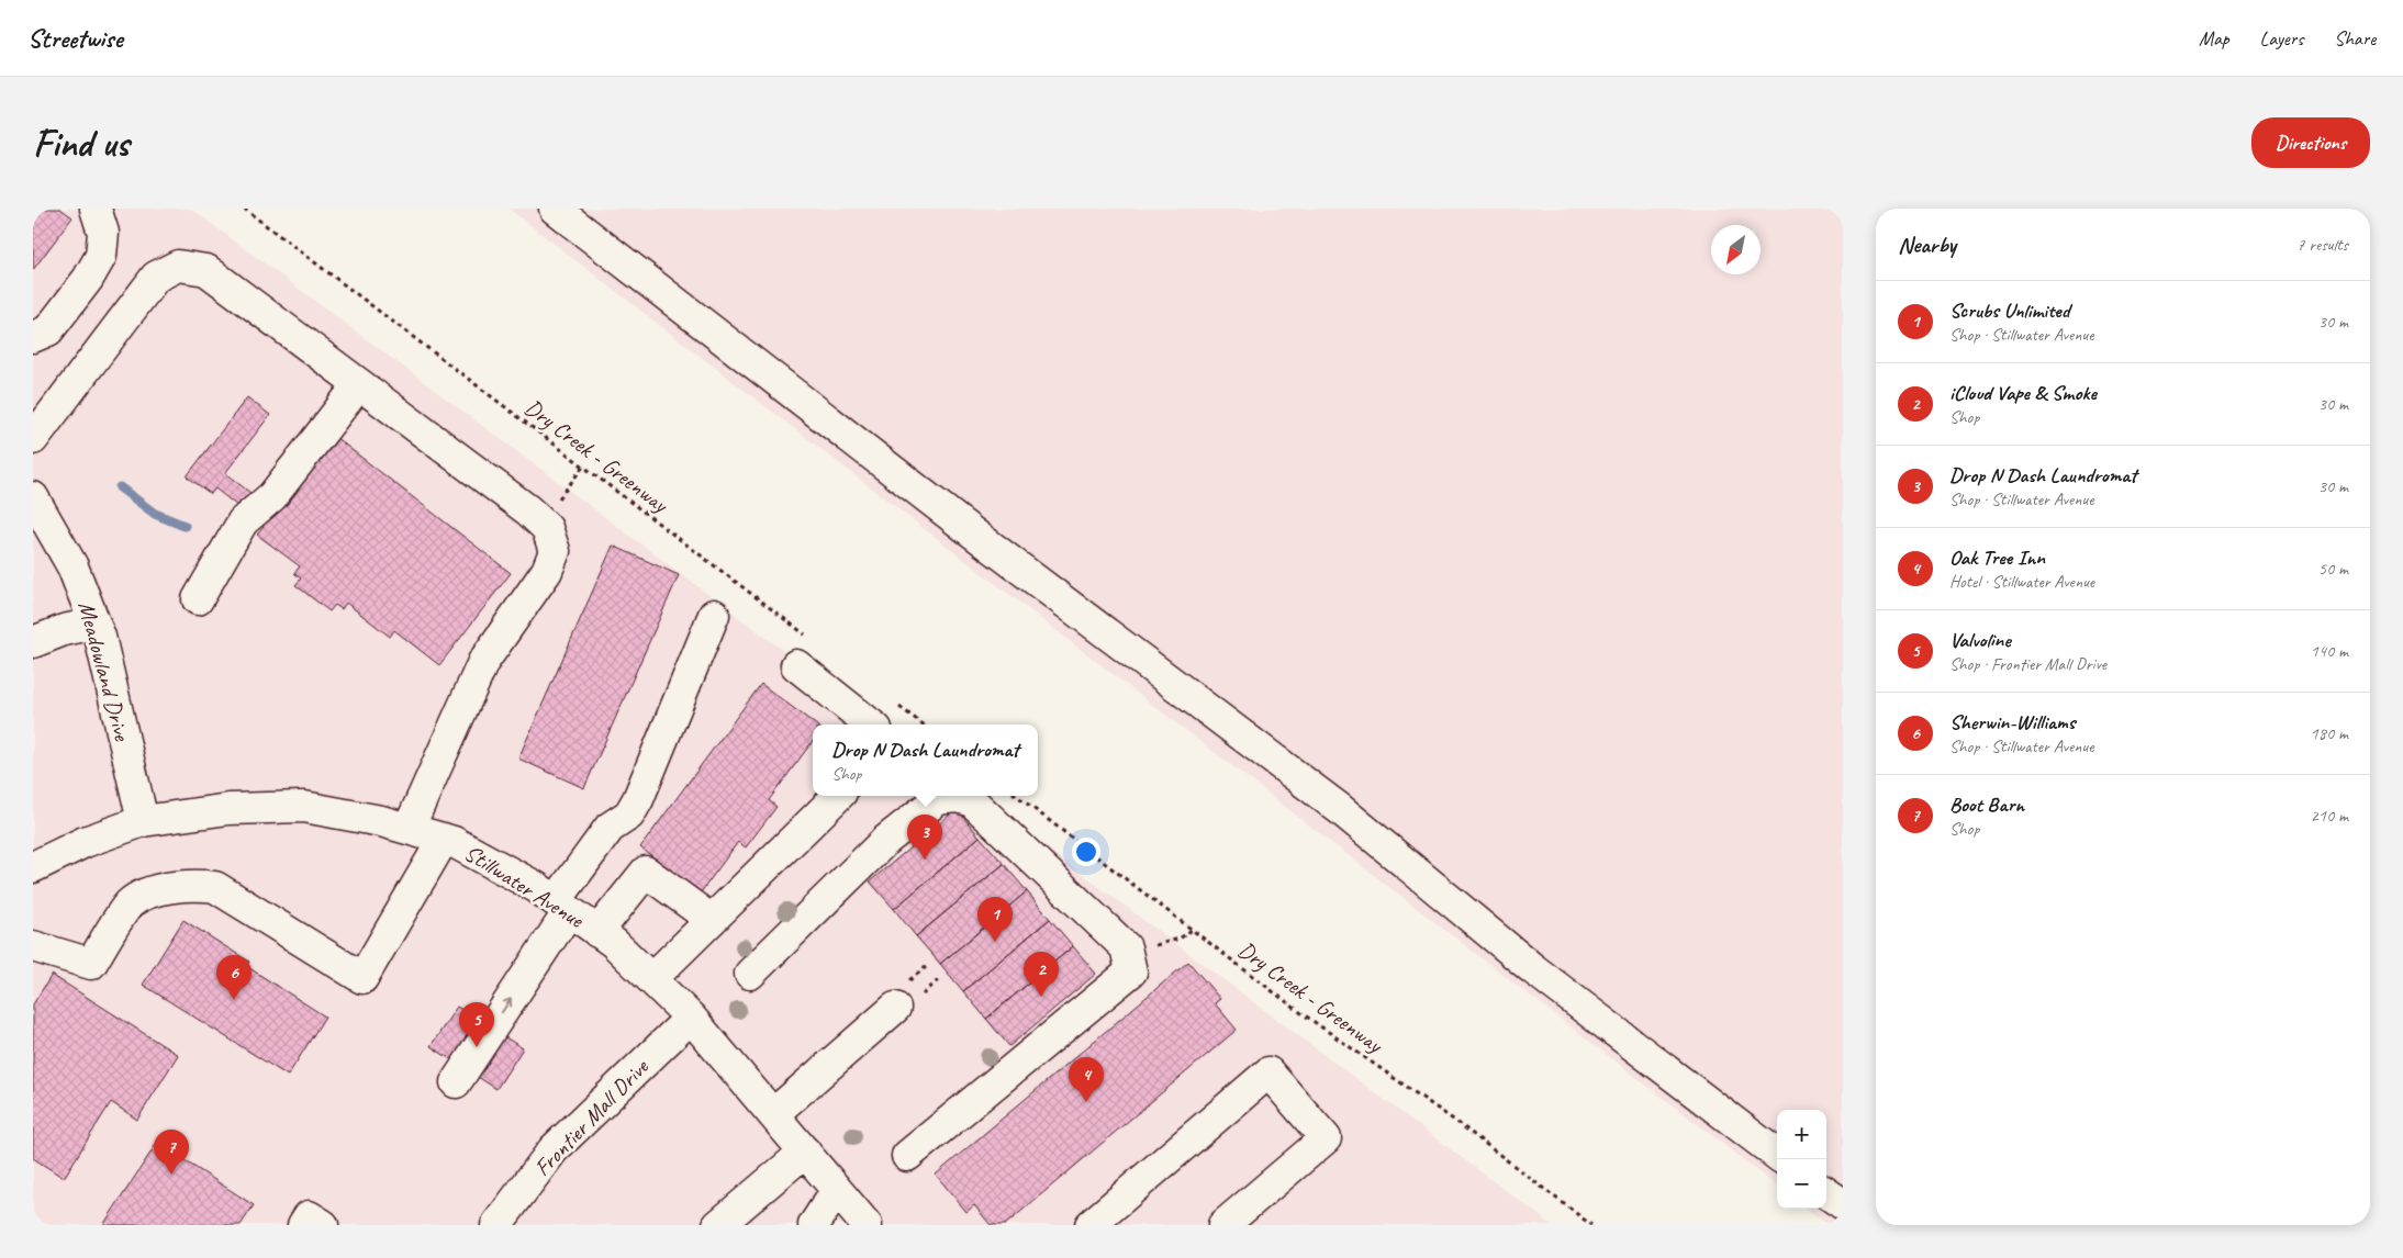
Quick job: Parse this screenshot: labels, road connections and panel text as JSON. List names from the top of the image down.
{
  "streets": {
    "street": ["Meadowland Drive", "Stillwater Avenue", "Frontier Mall Drive"],
    "path": ["Dry Creek - Greenway"]
  },
  "crossings": [
    ["Meadowland Drive", "Stillwater Avenue"],
    ["Stillwater Avenue", "Frontier Mall Drive"]
  ],
  "north": "bottom left",
  "page": {
    "header": "Streetwise",
    "nav": ["Map", "Layers", "Share"],
    "buttons": "Directions",
    "title": "Find us",
    "heading": ["Nearby", "7 results"],
    "list": [
      {
        "mark": "1",
        "name": "Scrubs Unlimited",
        "note": "Shop · Stillwater Avenue",
        "value": "30 m"
      },
      {
        "mark": "2",
        "name": "iCloud Vape & Smoke",
        "note": "Shop",
        "value": "30 m"
      },
      {
        "mark": "3",
        "name": "Drop N Dash Laundromat",
        "note": "Shop · Stillwater Avenue",
        "value": "30 m"
      },
      {
        "mark": "4",
        "name": "Oak Tree Inn",
        "note": "Hotel · Stillwater Avenue",
        "value": "50 m"
      },
      {
        "mark": "5",
        "name": "Valvoline",
        "note": "Shop · Frontier Mall Drive",
        "value": "140 m"
      },
      {
        "mark": "6",
        "name": "Sherwin-Williams",
        "note": "Shop · Stillwater Avenue",
        "value": "180 m"
      },
      {
        "mark": "7",
        "name": "Boot Barn",
        "note": "Shop",
        "value": "210 m"
      }
    ],
    "popup": ["Drop N Dash Laundromat", "Shop"],
    "pins": [
      "3",
      "1",
      "2",
      "6",
      "5",
      "4",
      "7"
    ],
    "map_buttons": ["+", "−"]
  }
}
